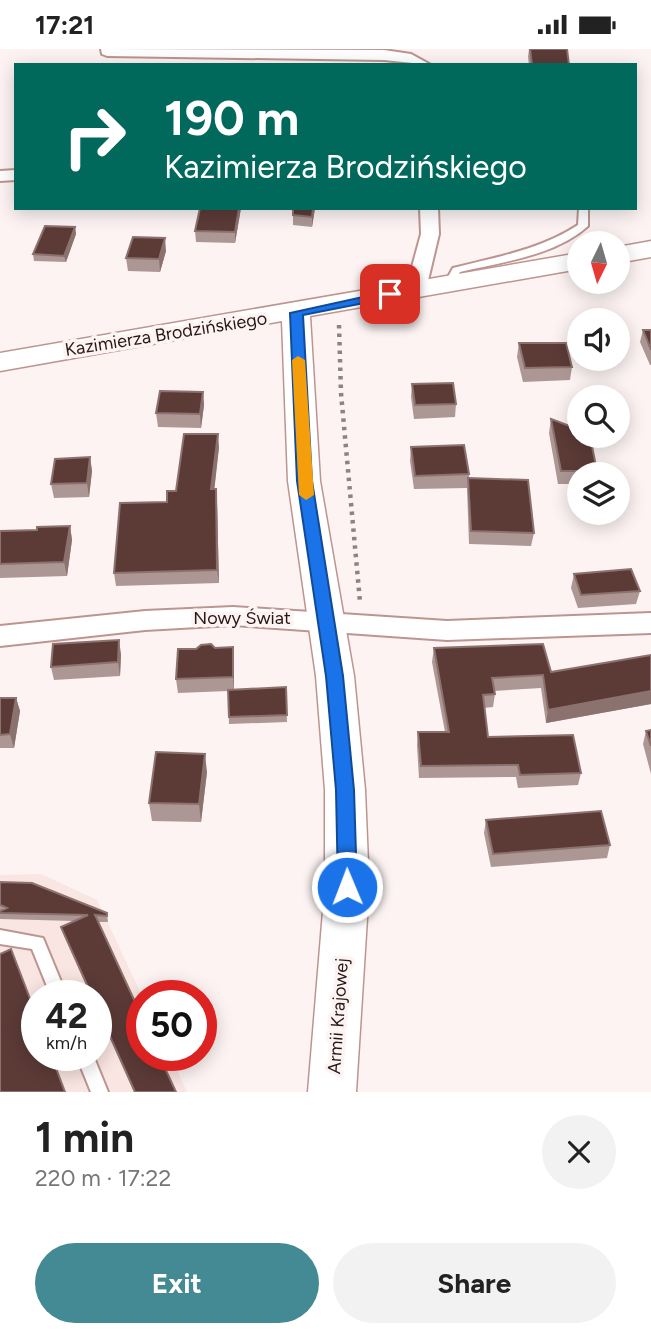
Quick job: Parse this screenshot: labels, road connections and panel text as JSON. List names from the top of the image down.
{
  "streets": {
    "main road": ["Kazimierza Brodzińskiego", "Armii Krajowej"],
    "street": ["Nowy Świat"]
  },
  "crossings": [
    ["Kazimierza Brodzińskiego", "Armii Krajowej"],
    ["Nowy Świat", "Armii Krajowej"]
  ],
  "north": "bottom",
  "page": {
    "status": "17:21",
    "turn": ["190 m", "Kazimierza Brodzińskiego"],
    "speed": "42 km/h",
    "limit": "50",
    "heading": ["1 min", "220 m · 17:22"],
    "buttons": ["Exit", "Share"]
  }
}
